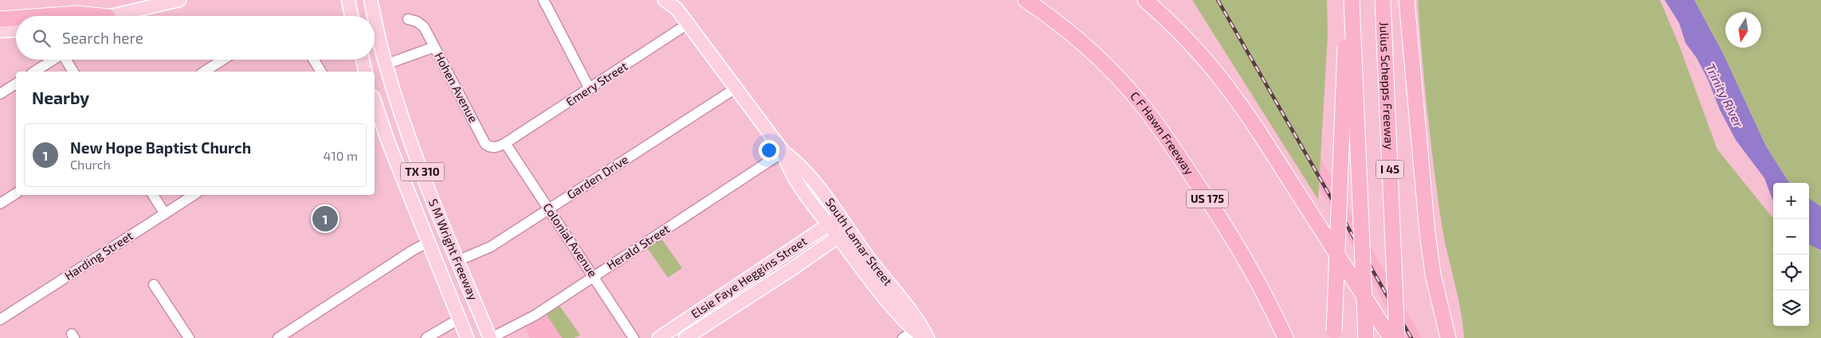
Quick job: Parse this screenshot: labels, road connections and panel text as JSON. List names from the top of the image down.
{
  "streets": {
    "highway": [
      "Julius Schepps Freeway",
      "C F Hawn Freeway",
      "I 45",
      "US 175"
    ],
    "main road": [
      "TX 310",
      "South Lamar Street",
      "S M Wright Freeway",
      "Elsie Faye Heggins Street"
    ],
    "street": [
      "Emery Street",
      "Hohen Avenue",
      "Garden Drive",
      "Colonial Avenue",
      "Herald Street",
      "Harding Street"
    ]
  },
  "crossings": [
    ["Emery Street", "Hohen Avenue"],
    ["Emery Street", "Colonial Avenue"],
    ["Emery Street", "South Lamar Street"],
    ["Hohen Avenue", "Colonial Avenue"],
    ["Garden Drive", "Colonial Avenue"],
    ["Garden Drive", "South Lamar Street"],
    ["Garden Drive", "S M Wright Freeway"],
    ["Colonial Avenue", "Herald Street"],
    ["South Lamar Street", "Herald Street"],
    ["South Lamar Street", "Elsie Faye Heggins Street"],
    ["Herald Street", "S M Wright Freeway"]
  ],
  "water": ["Trinity River"],
  "north": "bottom",
  "page": {
    "search": "Search here",
    "heading": "Nearby",
    "list": [
      {
        "mark": "1",
        "name": "New Hope Baptist Church",
        "note": "Church",
        "value": "410 m"
      }
    ],
    "map_buttons": ["+", "−"],
    "pins": "1"
  }
}
